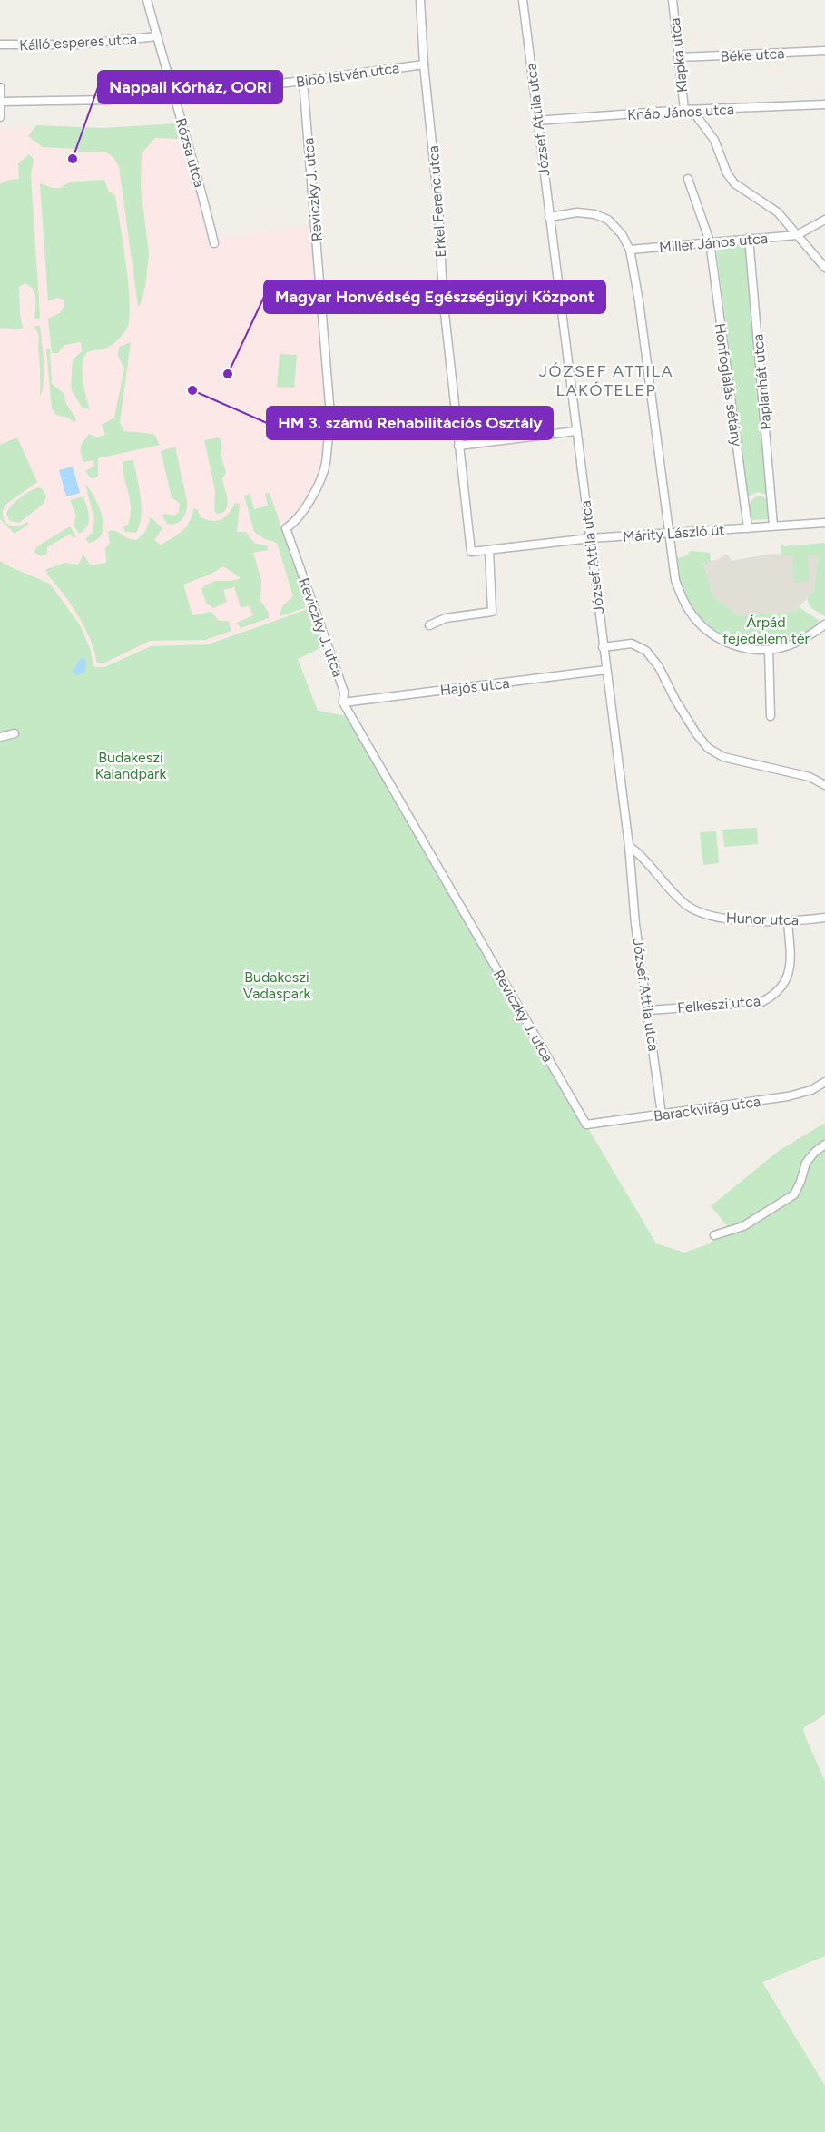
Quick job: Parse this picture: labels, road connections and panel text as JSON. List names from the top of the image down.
{
  "streets": {
    "street": [
      "Kálló esperes utca",
      "Béke utca",
      "Klapka utca",
      "Bibó István utca",
      "Knáb János utca",
      "József Attila utca",
      "Rózsa utca",
      "Reviczky J. utca",
      "Erkel Ferenc utca",
      "Miller János utca",
      "Paplanhát utca",
      "Honfoglalás sétány",
      "Márity László út",
      "Hajós utca",
      "Hunor utca",
      "Felkeszi utca",
      "Barackvirág utca"
    ]
  },
  "crossings": [
    ["Kálló esperes utca", "Rózsa utca"],
    ["Béke utca", "Klapka utca"],
    ["Klapka utca", "Knáb János utca"],
    ["Bibó István utca", "Rózsa utca"],
    ["Bibó István utca", "Reviczky J. utca"],
    ["Bibó István utca", "Erkel Ferenc utca"],
    ["Knáb János utca", "József Attila utca"],
    ["József Attila utca", "Márity László út"],
    ["József Attila utca", "Hajós utca"],
    ["József Attila utca", "Hunor utca"],
    ["József Attila utca", "Felkeszi utca"],
    ["József Attila utca", "Barackvirág utca"],
    ["Reviczky J. utca", "Hajós utca"],
    ["Reviczky J. utca", "Barackvirág utca"],
    ["Erkel Ferenc utca", "Márity László út"],
    ["Miller János utca", "Paplanhát utca"],
    ["Miller János utca", "Honfoglalás sétány"],
    ["Paplanhát utca", "Márity László út"],
    ["Honfoglalás sétány", "Márity László út"],
    ["Hunor utca", "Felkeszi utca"]
  ],
  "districts": ["JÓZSEF ATTILA LAKÓTELEP"],
  "parks": ["Árpád fejedelem tér", "Budakeszi Kalandpark", "Budakeszi Vadaspark"],
  "places": ["Nappali Kórház, OORI", "Magyar Honvédség Egészségügyi Központ", "HM 3. számú Rehabilitációs Osztály"]
}
